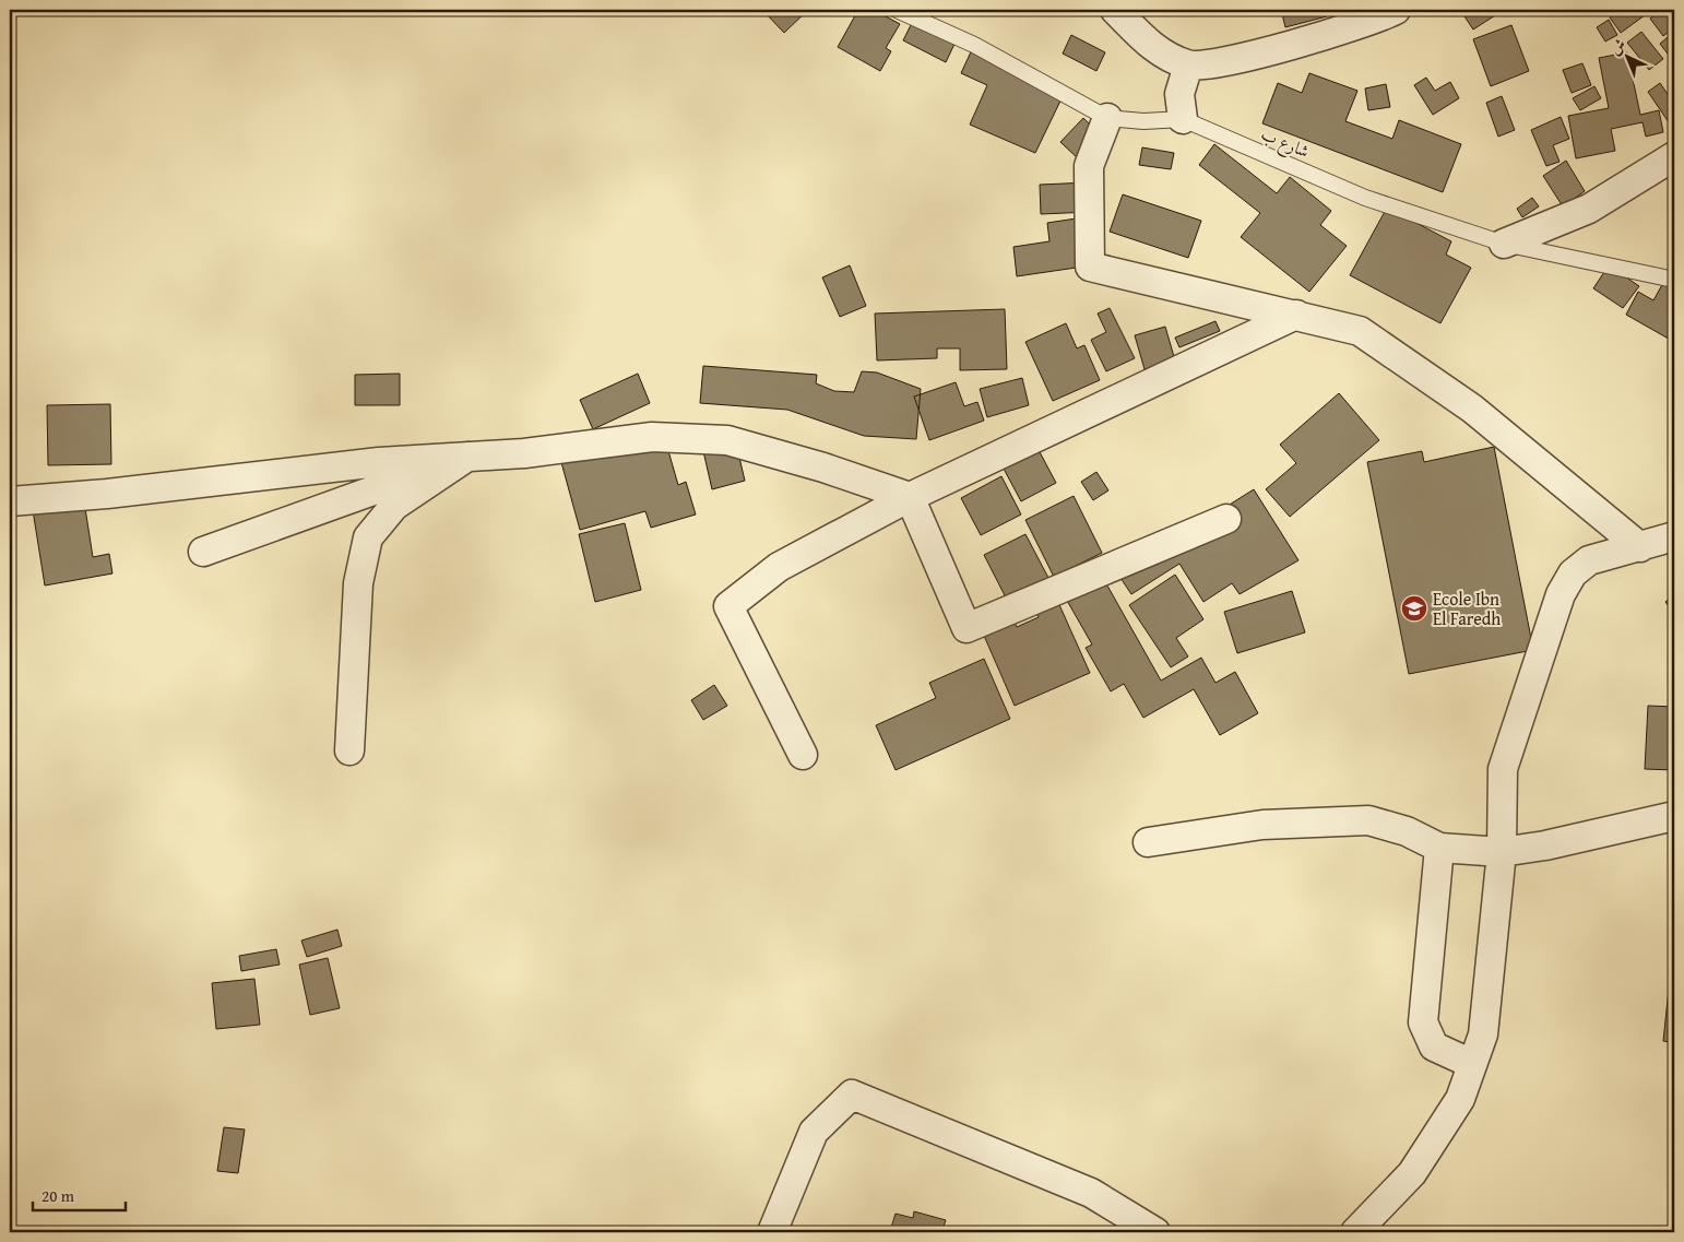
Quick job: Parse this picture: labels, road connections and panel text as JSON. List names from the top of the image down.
{
  "streets": {
    "lane": ["شارع ب"]
  },
  "places": {
    "school or university": ["Ecole Ibn El Faredh"]
  },
  "scale_bar": "20 m",
  "north": "top left"
}
